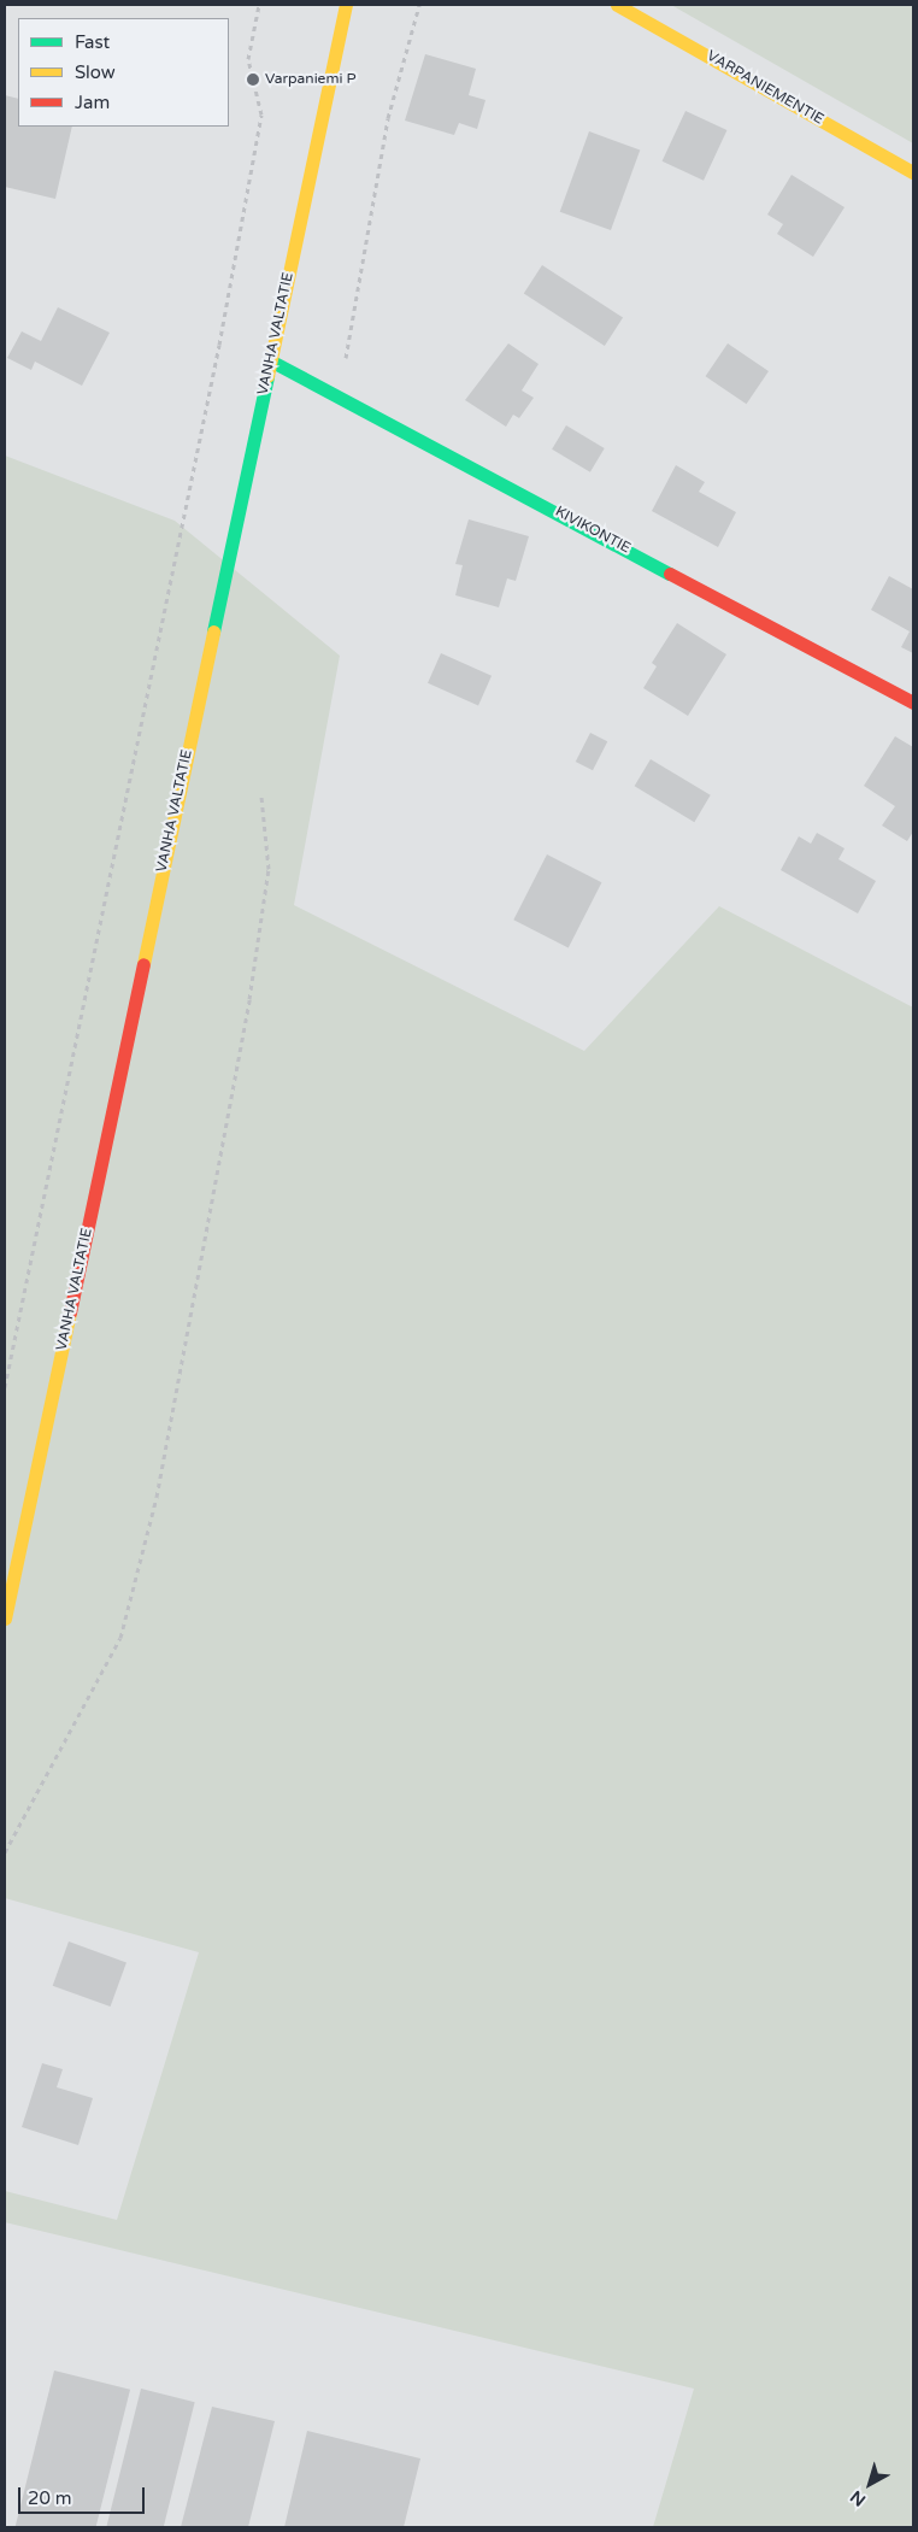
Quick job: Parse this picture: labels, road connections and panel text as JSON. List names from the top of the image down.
{
  "streets": {
    "main road": ["VARPANIEMENTIE", "VANHA VALTATIE", "KIVIKONTIE"]
  },
  "crossings": [
    ["VANHA VALTATIE", "KIVIKONTIE"]
  ],
  "places": ["Varpaniemi P"],
  "legend": ["Fast", "Slow", "Jam"],
  "scale_bar": "20 m",
  "north": "bottom left"
}
